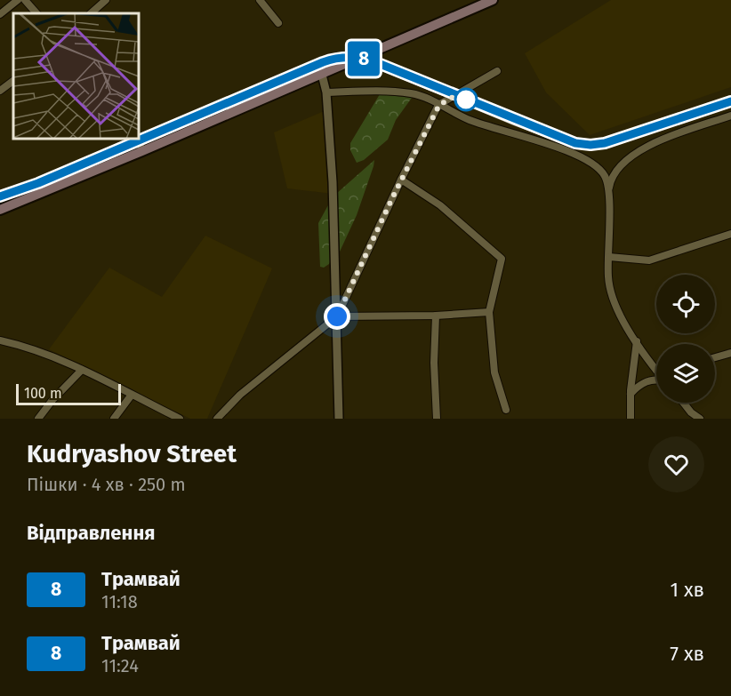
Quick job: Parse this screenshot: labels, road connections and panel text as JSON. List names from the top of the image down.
{
  "lines": ["tram line 8"],
  "scale_bar": "100 m",
  "page": {
    "on_map": "8",
    "scale": "100 m",
    "heading": [
      ["Kudryashov Street", "Пішки · 4 хв · 250 m"],
      "Відправлення"
    ],
    "list": [
      {
        "mark": "8",
        "name": "Трамвай",
        "note": "11:18",
        "value": "1 хв"
      },
      {
        "mark": "8",
        "name": "Трамвай",
        "note": "11:24",
        "value": "7 хв"
      }
    ]
  }
}
